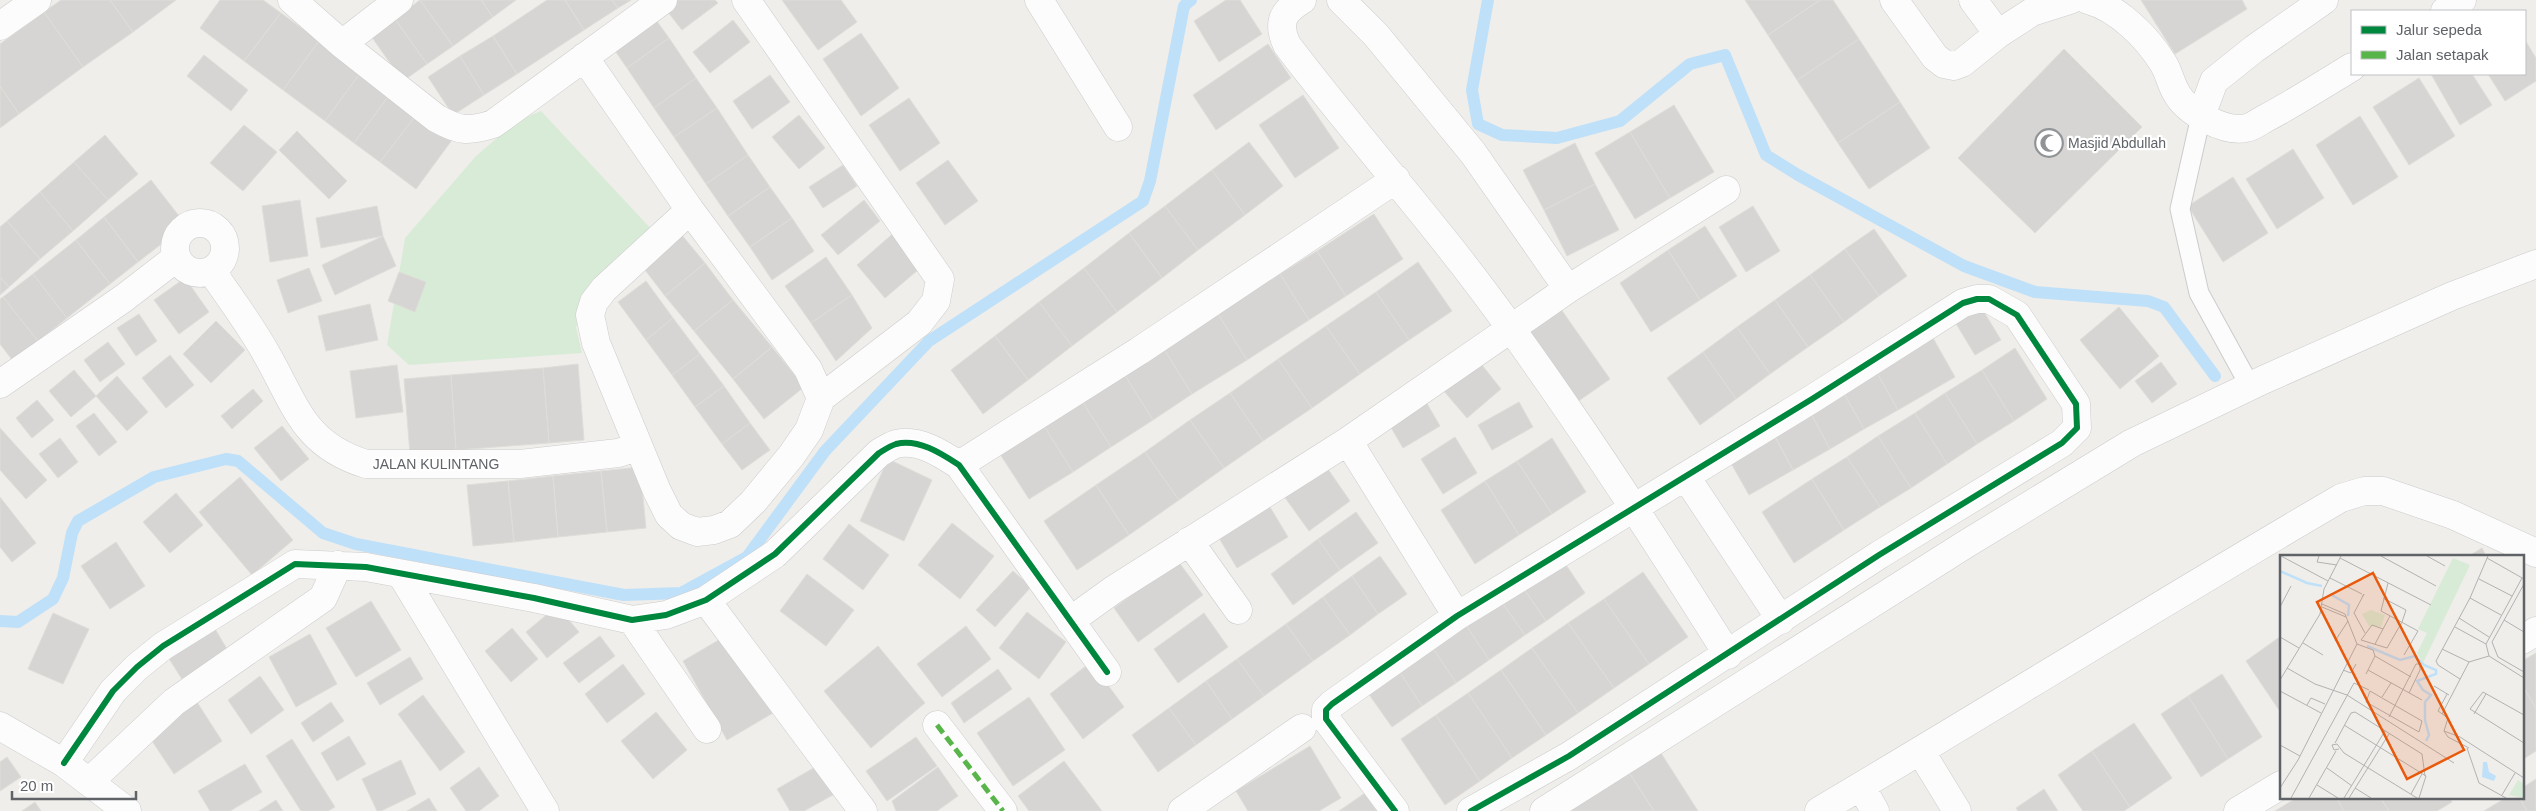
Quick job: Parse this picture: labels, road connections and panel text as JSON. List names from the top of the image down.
{
  "streets": {
    "street": ["JALAN KULINTANG"]
  },
  "places": {
    "mosque": ["Masjid Abdullah"]
  },
  "legend": ["Jalur sepeda", "Jalan setapak"],
  "scale_bar": "20 m"
}
